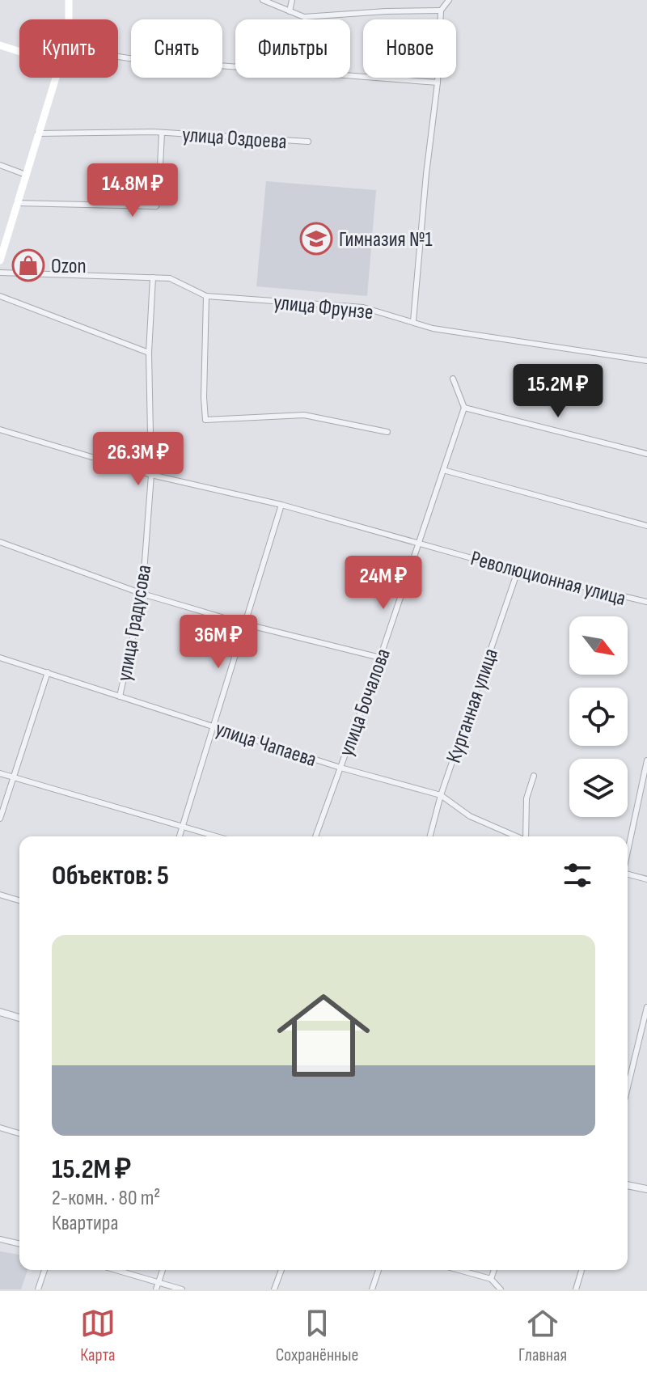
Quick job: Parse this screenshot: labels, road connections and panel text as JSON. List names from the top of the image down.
{
  "streets": {
    "street": [
      "улица Оздоева",
      "улица Фрунзе",
      "Революционная улица",
      "улица Градусова",
      "улица Бочалова",
      "Курганная улица",
      "улица Чапаева"
    ]
  },
  "crossings": [
    ["улица Фрунзе", "улица Градусова"],
    ["Революционная улица", "улица Градусова"],
    ["Революционная улица", "улица Бочалова"],
    ["Революционная улица", "Курганная улица"],
    ["улица Градусова", "улица Чапаева"],
    ["улица Бочалова", "улица Чапаева"],
    ["Курганная улица", "улица Чапаева"]
  ],
  "places": {
    "school or university": ["Гимназия №1"],
    "shop": ["Ozon"]
  },
  "north": "bottom right",
  "page": {
    "chip": [
      "Купить",
      "Снять",
      "Фильтры",
      "Новое"
    ],
    "price": [
      "14.8M ₽",
      "15.2M ₽",
      "26.3M ₽",
      "24M ₽",
      "36M ₽"
    ],
    "heading": "Объектов: 5",
    "list": [
      {
        "name": "15.2M ₽",
        "note": "2-комн. · 80 m² · Квартира"
      }
    ],
    "tabs": ["Карта", "Сохранённые", "Главная"]
  }
}
